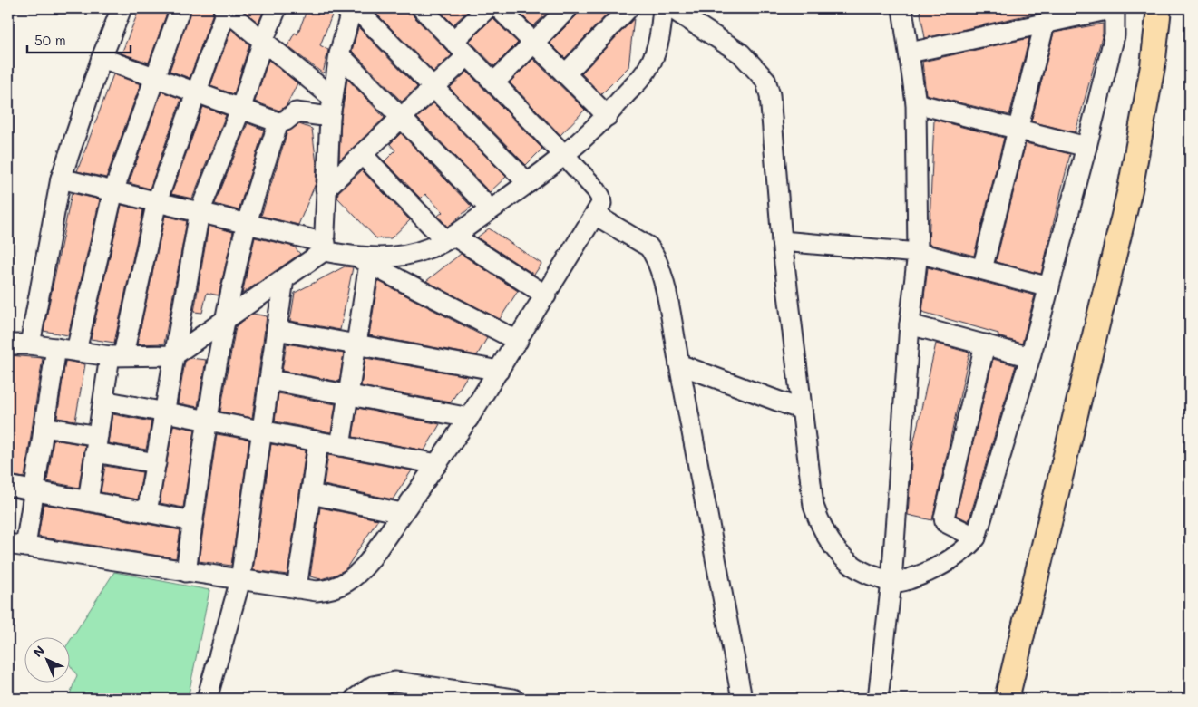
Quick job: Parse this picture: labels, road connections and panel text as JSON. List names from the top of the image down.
{
  "scale_bar": "50 m",
  "north": "top left"
}
